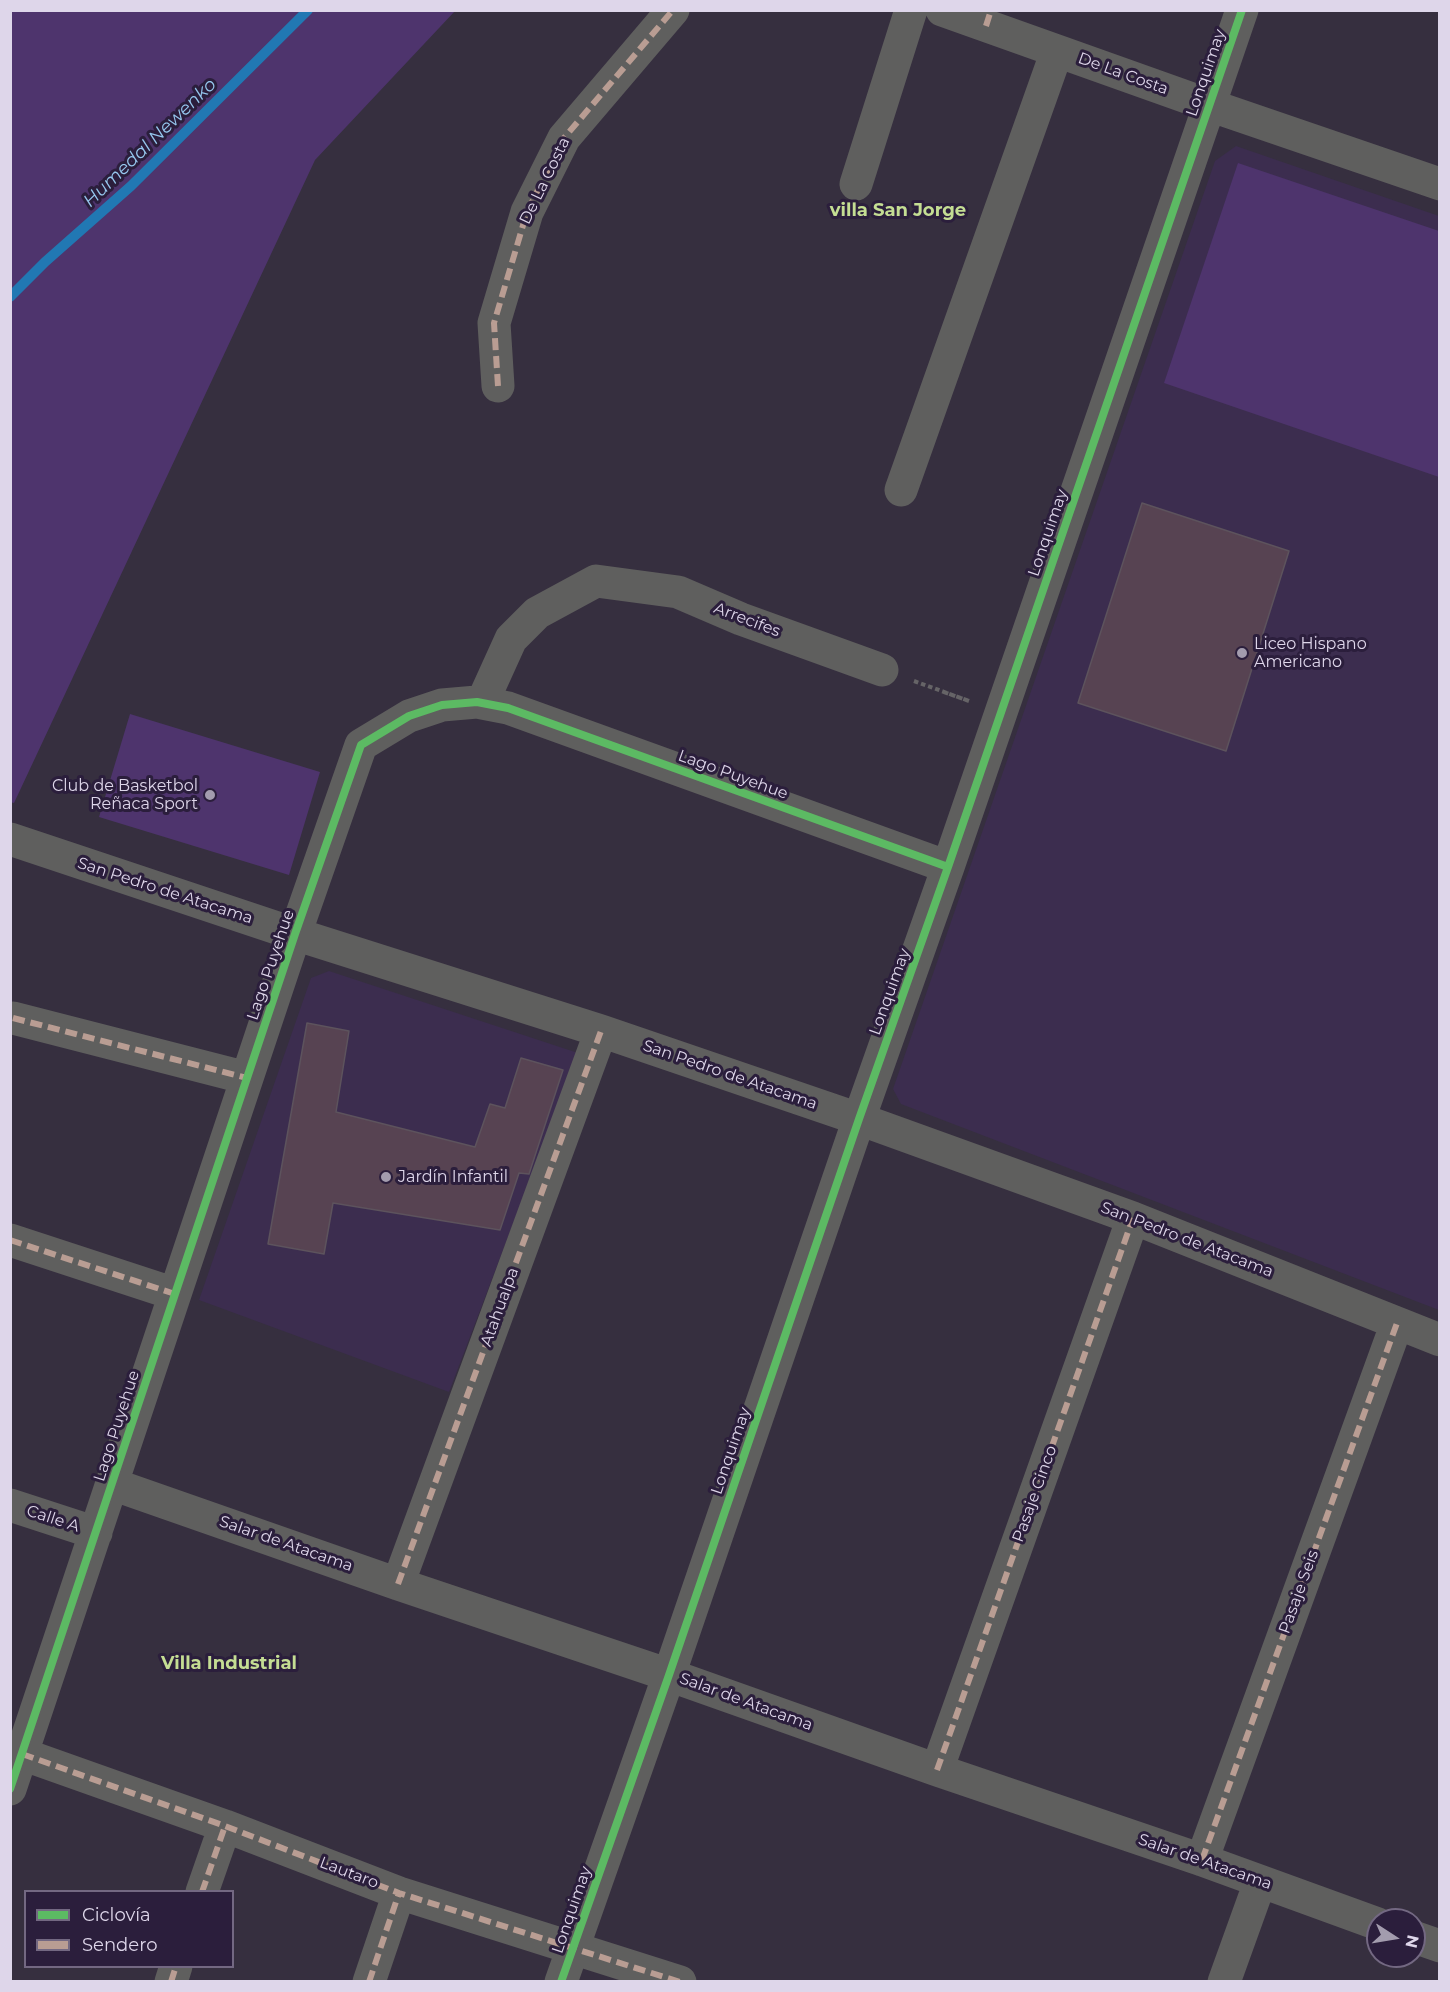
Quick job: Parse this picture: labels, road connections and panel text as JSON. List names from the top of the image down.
{
  "streets": {
    "street": [
      "Lonquimay",
      "De La Costa",
      "Arrecifes",
      "Lago Puyehue",
      "San Pedro de Atacama",
      "Atahualpa",
      "Pasaje Cinco",
      "Calle A",
      "Salar de Atacama",
      "Pasaje Seis",
      "Lautaro"
    ]
  },
  "crossings": [
    ["Lonquimay", "De La Costa"],
    ["Lonquimay", "Lago Puyehue"],
    ["Lonquimay", "San Pedro de Atacama"],
    ["Lonquimay", "Salar de Atacama"],
    ["Lonquimay", "Lautaro"],
    ["Arrecifes", "Lago Puyehue"],
    ["Lago Puyehue", "San Pedro de Atacama"],
    ["Lago Puyehue", "Calle A"],
    ["Lago Puyehue", "Salar de Atacama"],
    ["Lago Puyehue", "Lautaro"],
    ["San Pedro de Atacama", "Atahualpa"],
    ["San Pedro de Atacama", "Pasaje Cinco"],
    ["San Pedro de Atacama", "Pasaje Seis"],
    ["Atahualpa", "Salar de Atacama"],
    ["Pasaje Cinco", "Salar de Atacama"],
    ["Salar de Atacama", "Pasaje Seis"]
  ],
  "districts": ["villa San Jorge", "Villa Industrial"],
  "water": ["Humedal Newenko"],
  "places": ["Liceo Hispano Americano", "Club de Basketbol Reñaca Sport", "Jardín Infantil"],
  "legend": ["Ciclovía", "Sendero"],
  "north": "right"
}
